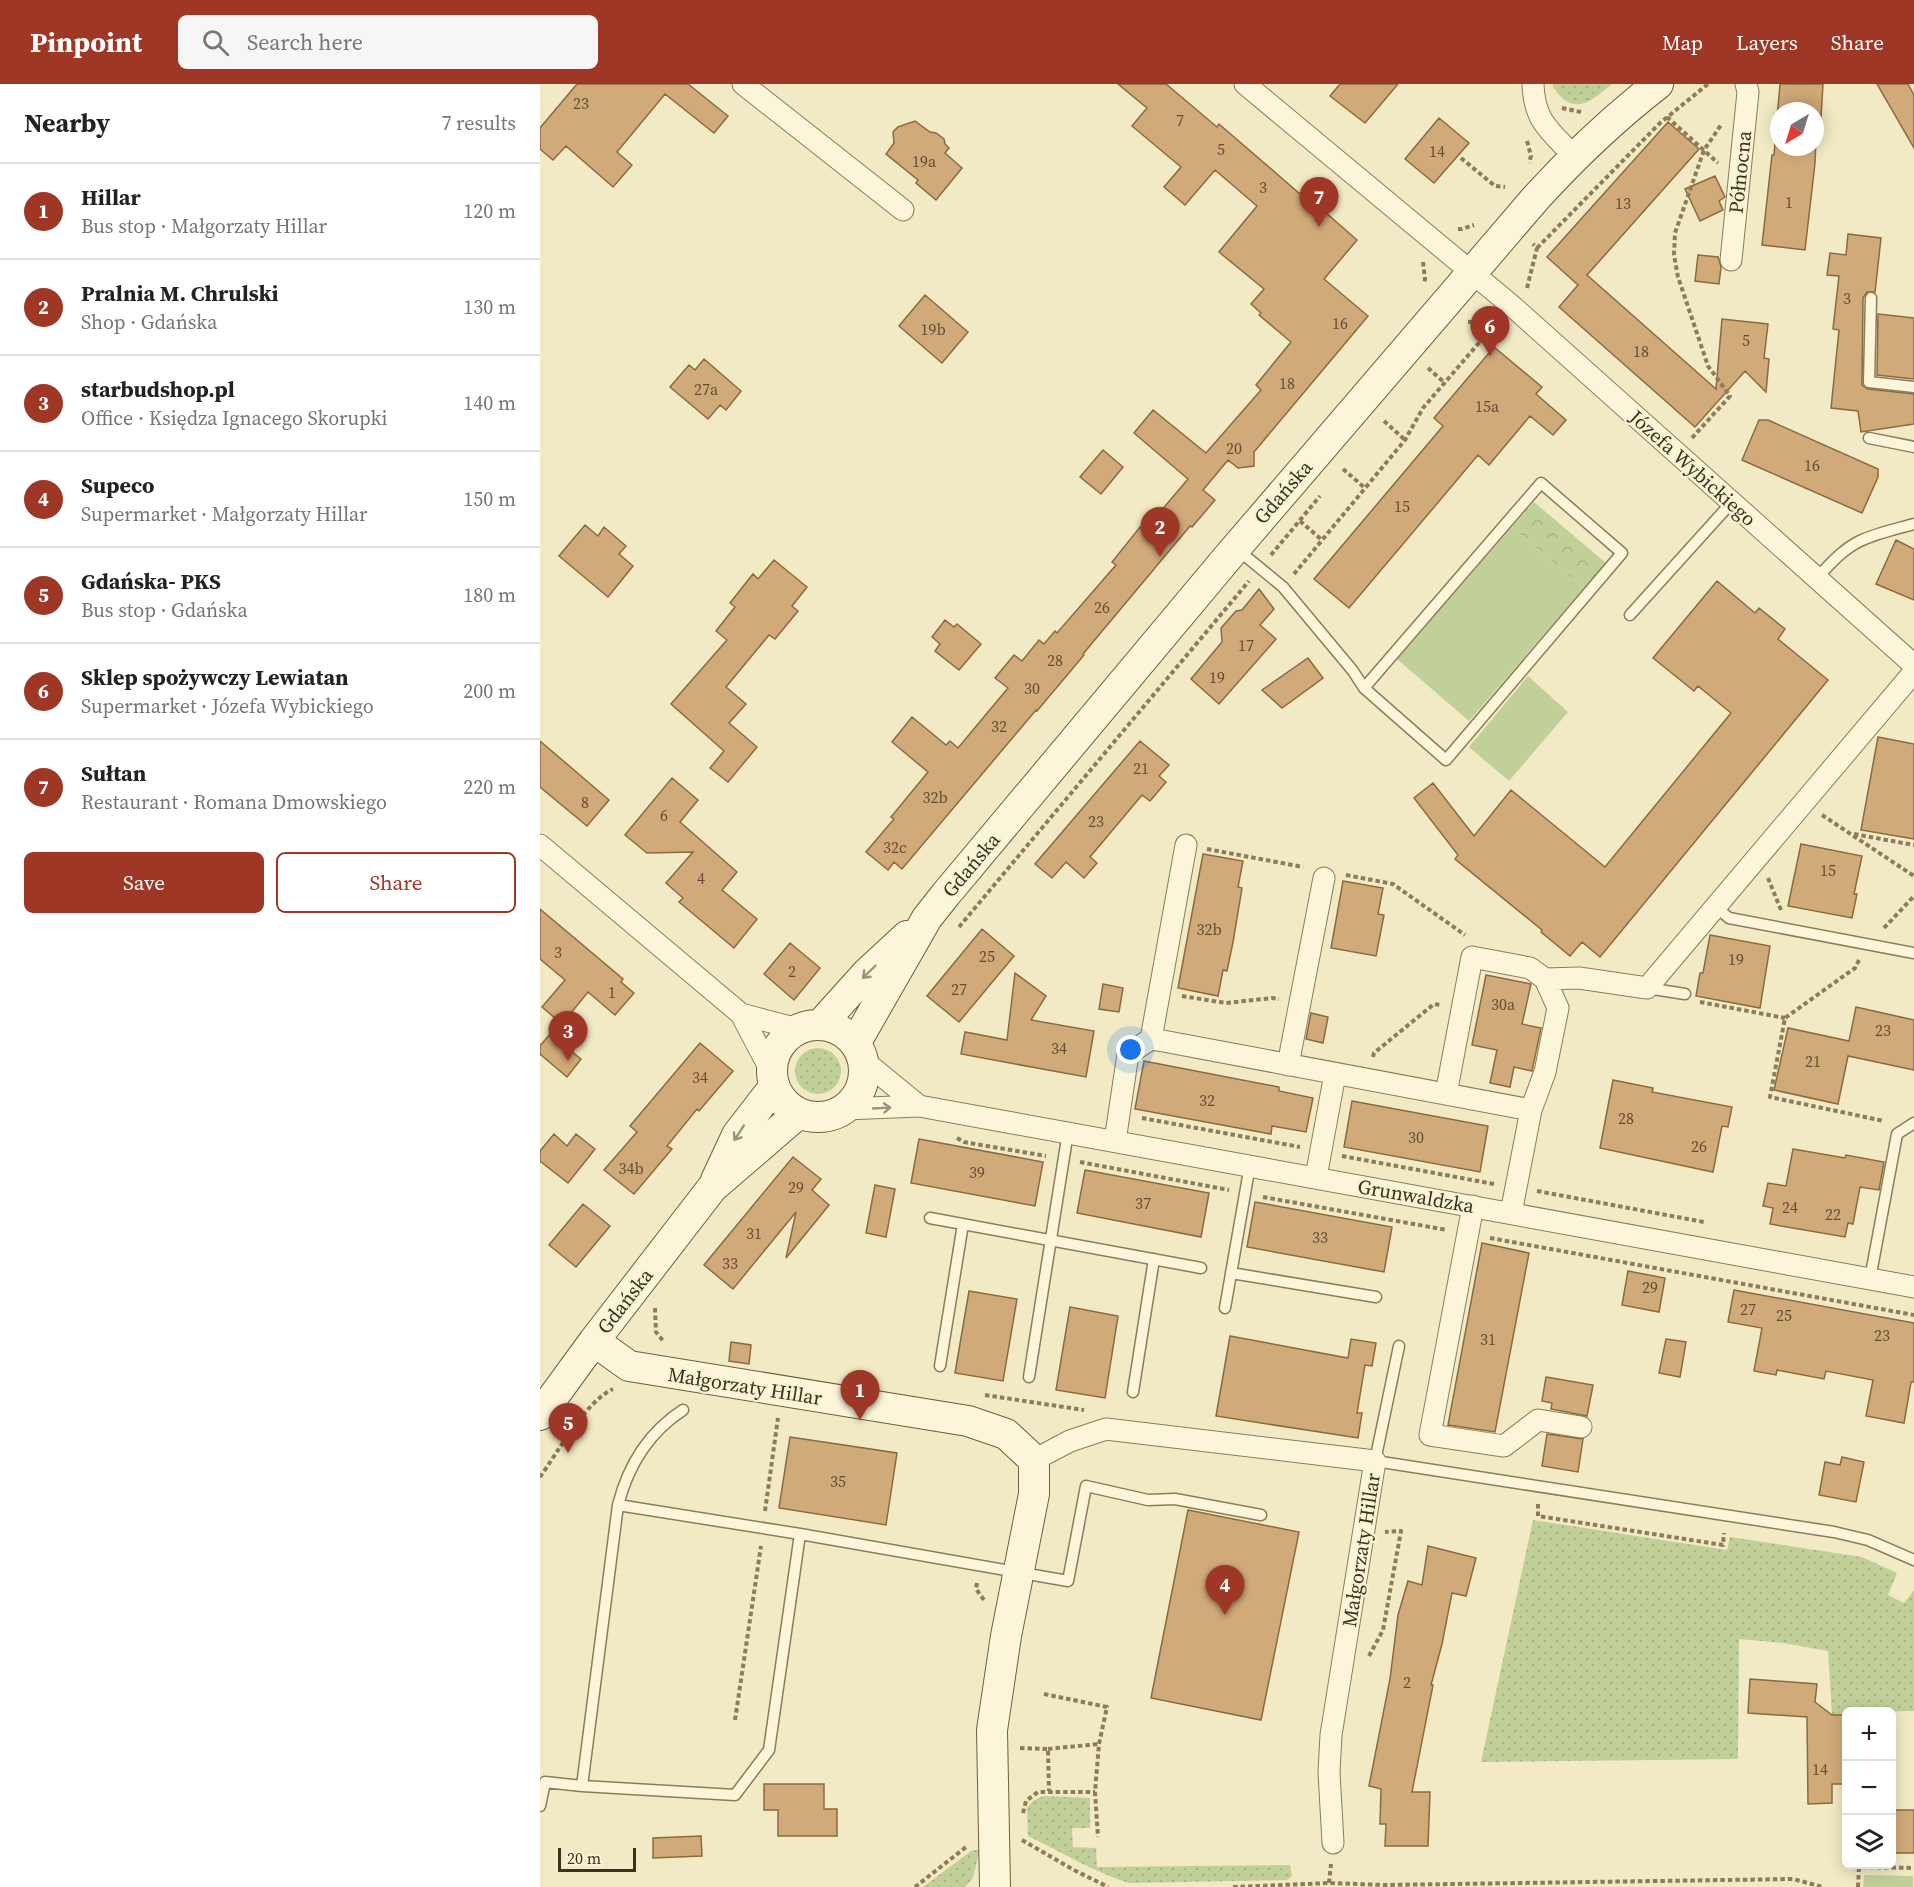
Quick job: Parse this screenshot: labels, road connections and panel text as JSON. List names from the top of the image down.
{
  "streets": {
    "main road": ["Gdańska", "Małgorzaty Hillar"],
    "street": ["Północna", "Józefa Wybickiego", "Grunwaldzka"]
  },
  "crossings": [
    ["Józefa Wybickiego", "Gdańska"],
    ["Gdańska", "Grunwaldzka"],
    ["Gdańska", "Małgorzaty Hillar"]
  ],
  "house_numbers": [
    "23",
    "7",
    "5",
    "14",
    "19a",
    "3",
    "1",
    "13",
    "3",
    "16",
    "19b",
    "5",
    "18",
    "18",
    "27a",
    "15a",
    "20",
    "16",
    "15",
    "26",
    "17",
    "28",
    "19",
    "30",
    "32",
    "21",
    "32b",
    "8",
    "6",
    "23",
    "32c",
    "15",
    "4",
    "32b",
    "3",
    "25",
    "19",
    "2",
    "27",
    "1",
    "30a",
    "23",
    "34",
    "21",
    "34",
    "32",
    "28",
    "30",
    "26",
    "34b",
    "39",
    "29",
    "37",
    "24",
    "22",
    "31",
    "33",
    "33",
    "29",
    "27",
    "25",
    "23",
    "31",
    "35",
    "2",
    "14"
  ],
  "scale_bar": "20 m",
  "north": "bottom left",
  "page": {
    "header": "Pinpoint",
    "search": "Search here",
    "nav": ["Map", "Layers", "Share"],
    "heading": ["Nearby", "7 results"],
    "list": [
      {
        "mark": "1",
        "name": "Hillar",
        "note": "Bus stop · Małgorzaty Hillar",
        "value": "120 m"
      },
      {
        "mark": "2",
        "name": "Pralnia M. Chrulski",
        "note": "Shop · Gdańska",
        "value": "130 m"
      },
      {
        "mark": "3",
        "name": "starbudshop.pl",
        "note": "Office · Księdza Ignacego Skorupki",
        "value": "140 m"
      },
      {
        "mark": "4",
        "name": "Supeco",
        "note": "Supermarket · Małgorzaty Hillar",
        "value": "150 m"
      },
      {
        "mark": "5",
        "name": "Gdańska- PKS",
        "note": "Bus stop · Gdańska",
        "value": "180 m"
      },
      {
        "mark": "6",
        "name": "Sklep spożywczy Lewiatan",
        "note": "Supermarket · Józefa Wybickiego",
        "value": "200 m"
      },
      {
        "mark": "7",
        "name": "Sułtan",
        "note": "Restaurant · Romana Dmowskiego",
        "value": "220 m"
      }
    ],
    "pins": [
      "7",
      "6",
      "2",
      "3",
      "1",
      "5",
      "4"
    ],
    "buttons": ["Save", "Share"],
    "map_buttons": ["+", "−"],
    "scale": "20 m"
  }
}
